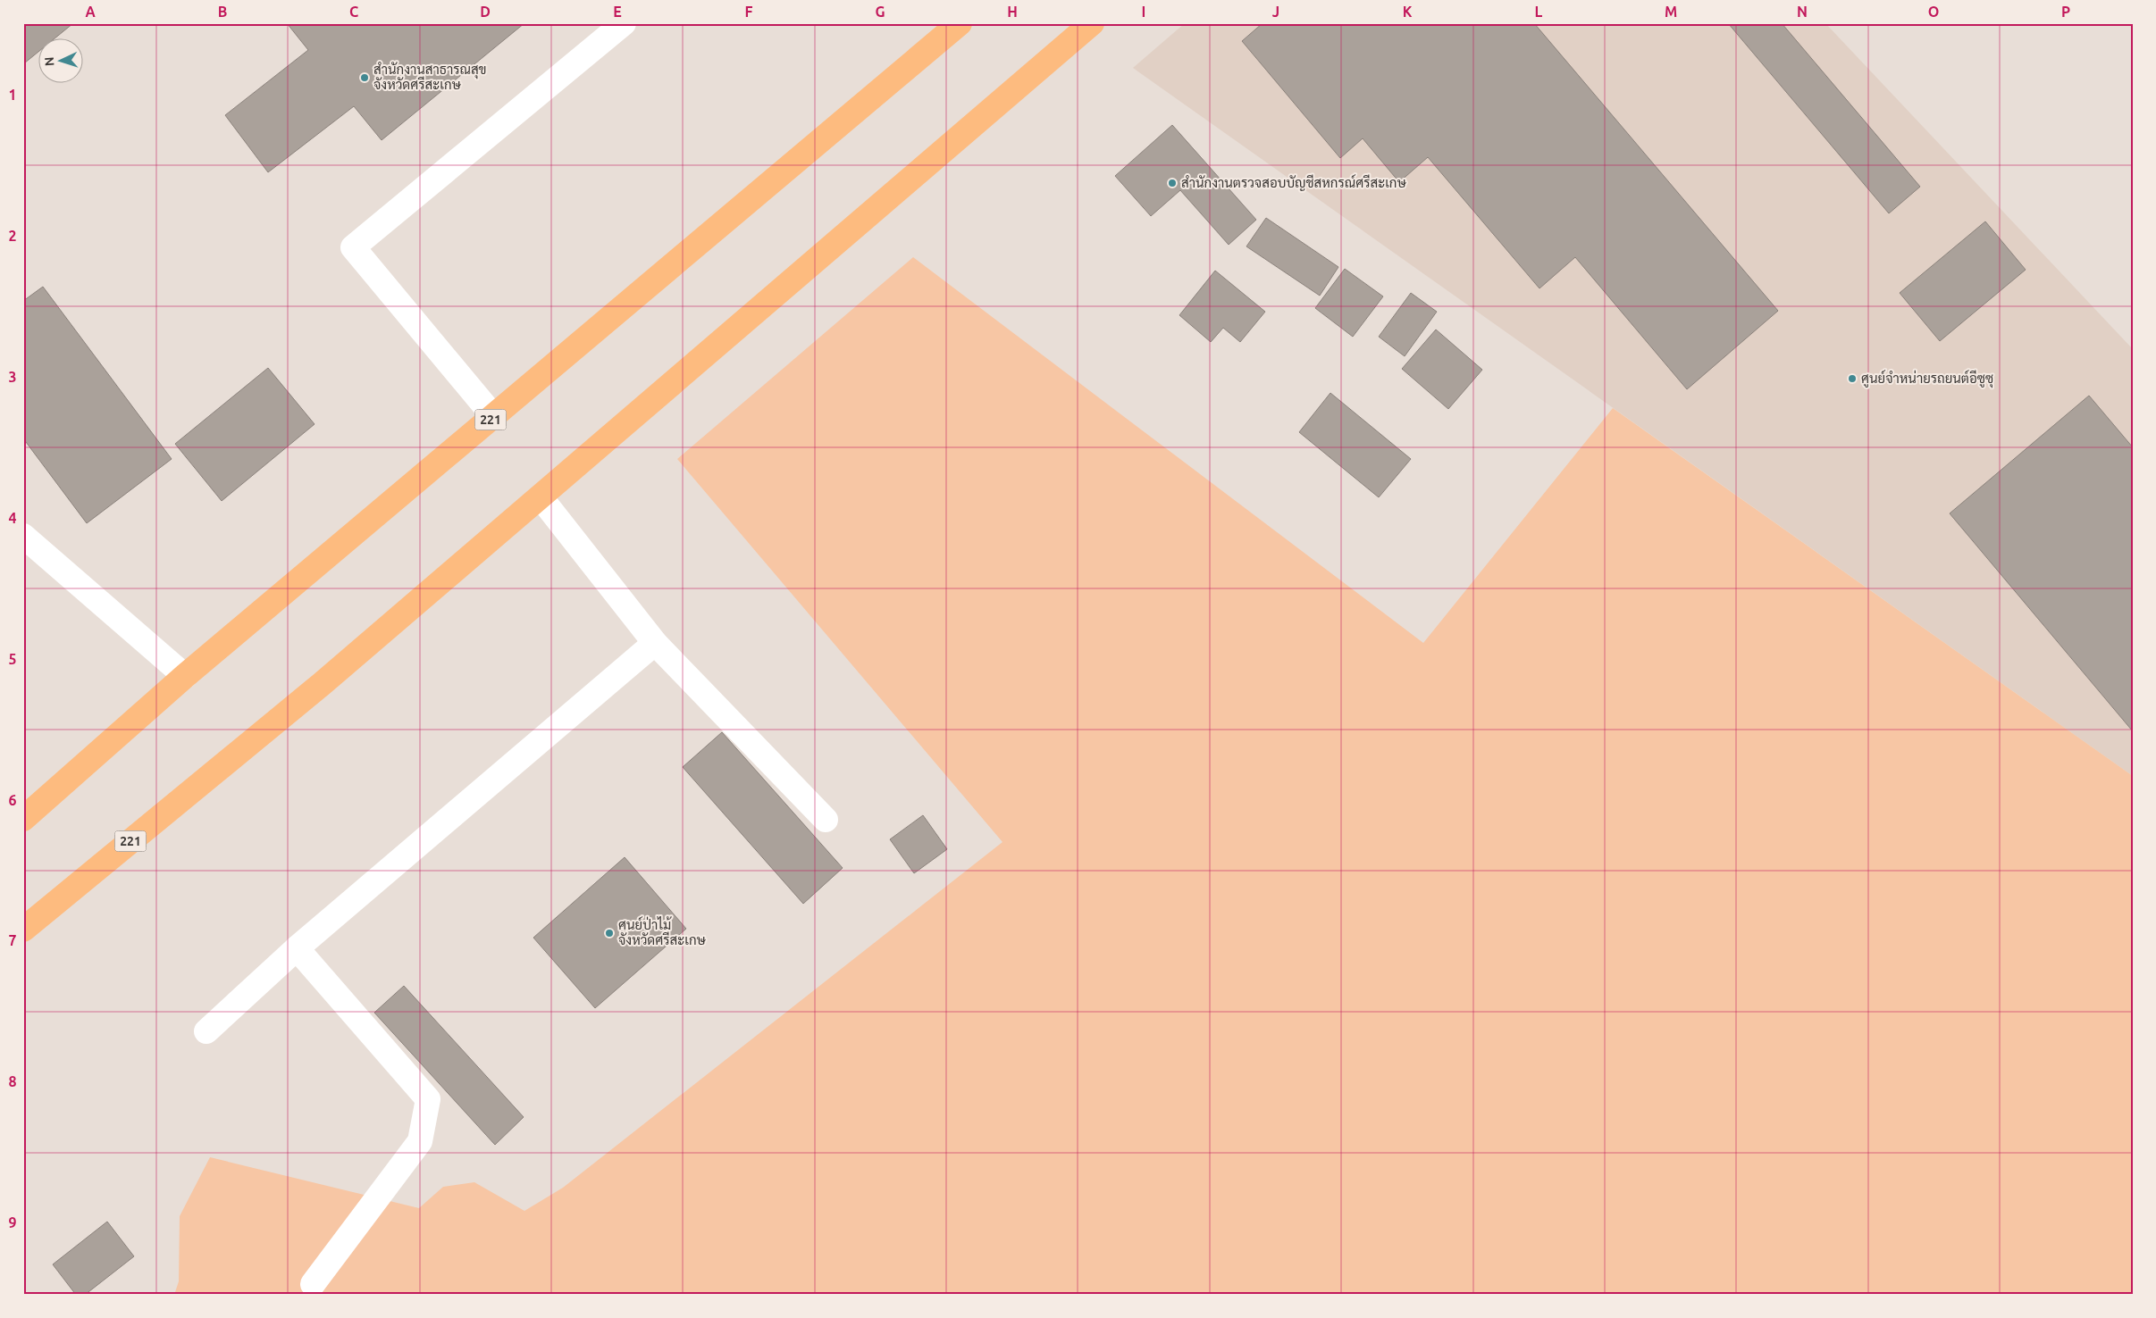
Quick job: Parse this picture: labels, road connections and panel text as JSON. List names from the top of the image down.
{
  "streets": {
    "main road": ["221"]
  },
  "places": [
    "สำนักงานสาธารณสุข จังหวัดศรีสะเกษ",
    "สำนักงานตรวจสอบบัญชีสหกรณ์ศรีสะเกษ",
    "ศูนย์จำหน่ายรถยนต์อีซูซุ",
    "ศูนย์ป่าไม้ จังหวัดศรีสะเกษ"
  ],
  "north": "left",
  "grid": {
    "columns": [
      "A",
      "B",
      "C",
      "D",
      "E",
      "F",
      "G",
      "H",
      "I",
      "J",
      "K",
      "L",
      "M",
      "N",
      "O",
      "P"
    ],
    "rows": [
      "1",
      "2",
      "3",
      "4",
      "5",
      "6",
      "7",
      "8",
      "9"
    ]
  }
}
